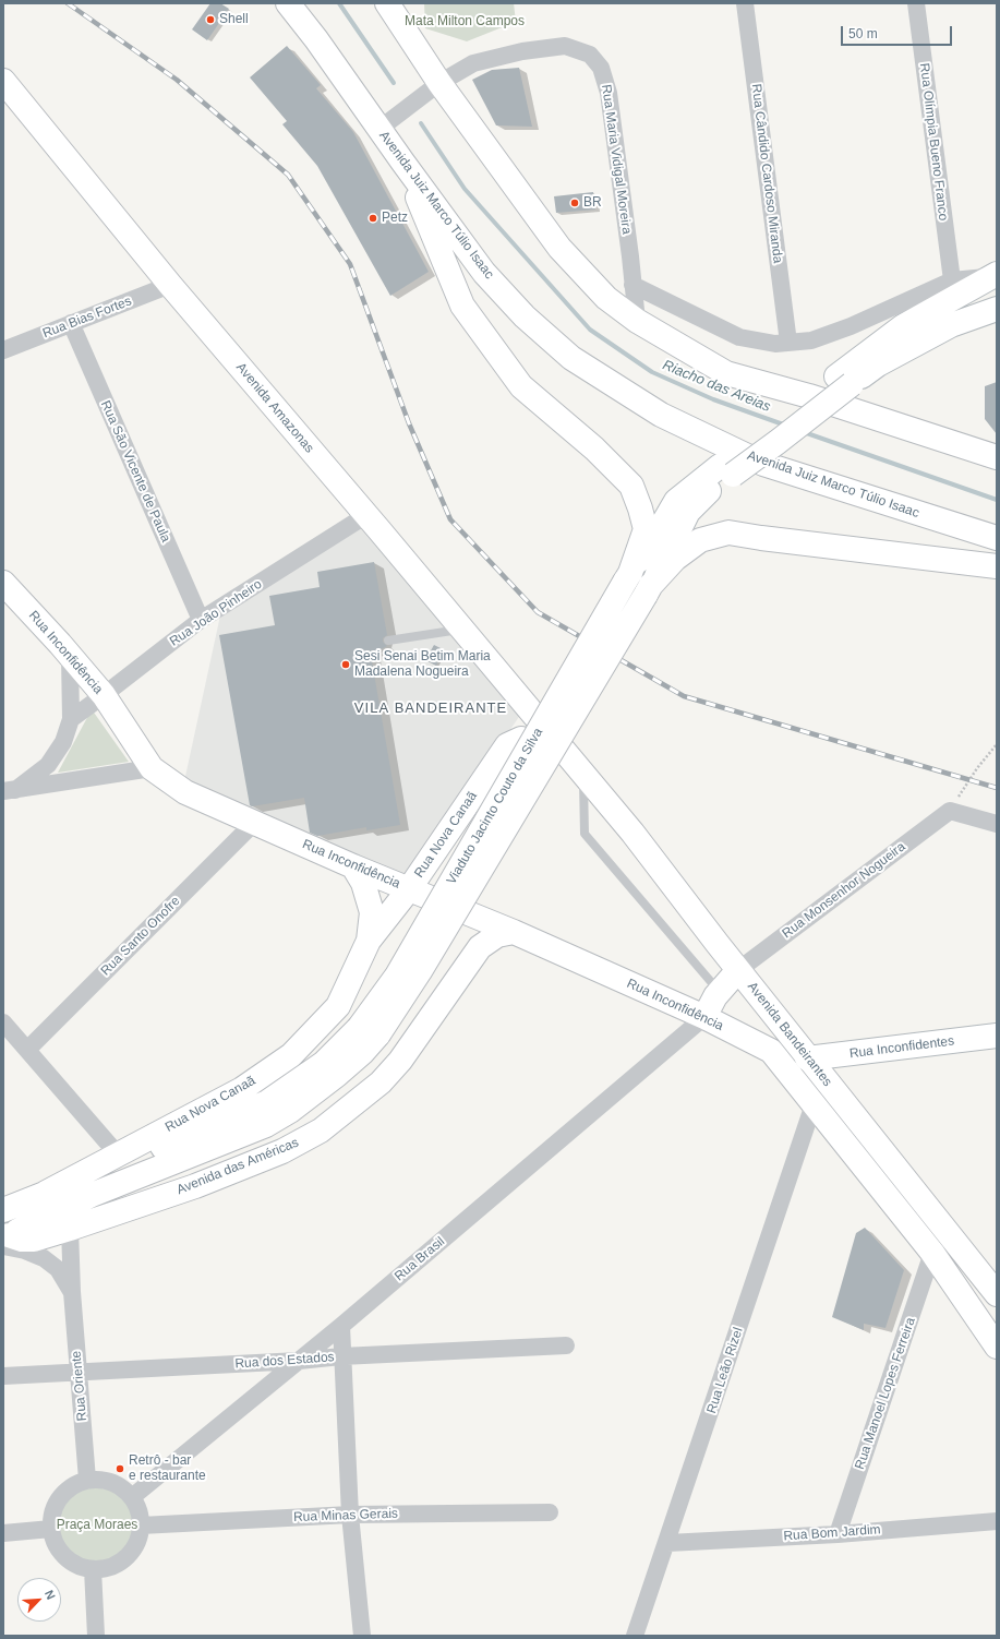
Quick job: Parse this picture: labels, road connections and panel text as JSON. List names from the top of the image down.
{
  "streets": {
    "main road": [
      "Avenida Juiz Marco Túlio Isaac",
      "Avenida Amazonas",
      "Rua Inconfidência",
      "Viaduto Jacinto Couto da Silva",
      "Rua Nova Canaã",
      "Avenida Bandeirantes",
      "Rua Inconfidentes",
      "Avenida das Américas"
    ],
    "street": [
      "Rua Olímpia Bueno Franco",
      "Rua Maria Vidigal Moreira",
      "Rua Cândido Cardoso Miranda",
      "Rua Bias Fortes",
      "Rua São Vicente de Paula",
      "Rua João Pinheiro",
      "Rua Monsenhor Nogueira",
      "Rua Santo Onofre",
      "Rua Brasil",
      "Rua dos Estados",
      "Rua Leão Rizel",
      "Rua Oriente",
      "Rua Manoel Lopes Ferreira",
      "Rua Minas Gerais",
      "Rua Bom Jardim"
    ]
  },
  "crossings": [
    ["Rua Maria Vidigal Moreira", "Avenida Juiz Marco Túlio Isaac"],
    ["Rua Bias Fortes", "Avenida Amazonas"],
    ["Rua Bias Fortes", "Rua São Vicente de Paula"],
    ["Avenida Amazonas", "Rua João Pinheiro"],
    ["Avenida Amazonas", "Avenida Bandeirantes"],
    ["Rua São Vicente de Paula", "Rua João Pinheiro"],
    ["Rua João Pinheiro", "Rua Inconfidência"],
    ["Rua Inconfidência", "Rua Nova Canaã"],
    ["Rua Inconfidência", "Rua Santo Onofre"],
    ["Rua Inconfidência", "Avenida Bandeirantes"],
    ["Rua Inconfidência", "Avenida das Américas"],
    ["Rua Inconfidência", "Rua Brasil"],
    ["Viaduto Jacinto Couto da Silva", "Avenida das Américas"],
    ["Rua Nova Canaã", "Avenida Bandeirantes"],
    ["Rua Monsenhor Nogueira", "Avenida Bandeirantes"],
    ["Avenida Bandeirantes", "Rua Inconfidentes"],
    ["Avenida Bandeirantes", "Rua Leão Rizel"],
    ["Avenida Bandeirantes", "Rua Manoel Lopes Ferreira"],
    ["Avenida das Américas", "Rua Oriente"],
    ["Rua Brasil", "Rua dos Estados"],
    ["Rua Brasil", "Rua Oriente"],
    ["Rua Brasil", "Rua Minas Gerais"],
    ["Rua dos Estados", "Rua Oriente"],
    ["Rua Leão Rizel", "Rua Bom Jardim"],
    ["Rua Oriente", "Rua Minas Gerais"],
    ["Rua Manoel Lopes Ferreira", "Rua Bom Jardim"]
  ],
  "districts": ["VILA BANDEIRANTE"],
  "water": ["Riacho das Areias"],
  "parks": ["Mata Milton Campos", "Praça Moraes"],
  "places": [
    "Shell",
    "BR",
    "Petz",
    "Sesi Senai Betim Maria Madalena Nogueira",
    "Retrô - bar e restaurante"
  ],
  "scale_bar": "50 m",
  "north": "top right"
}
